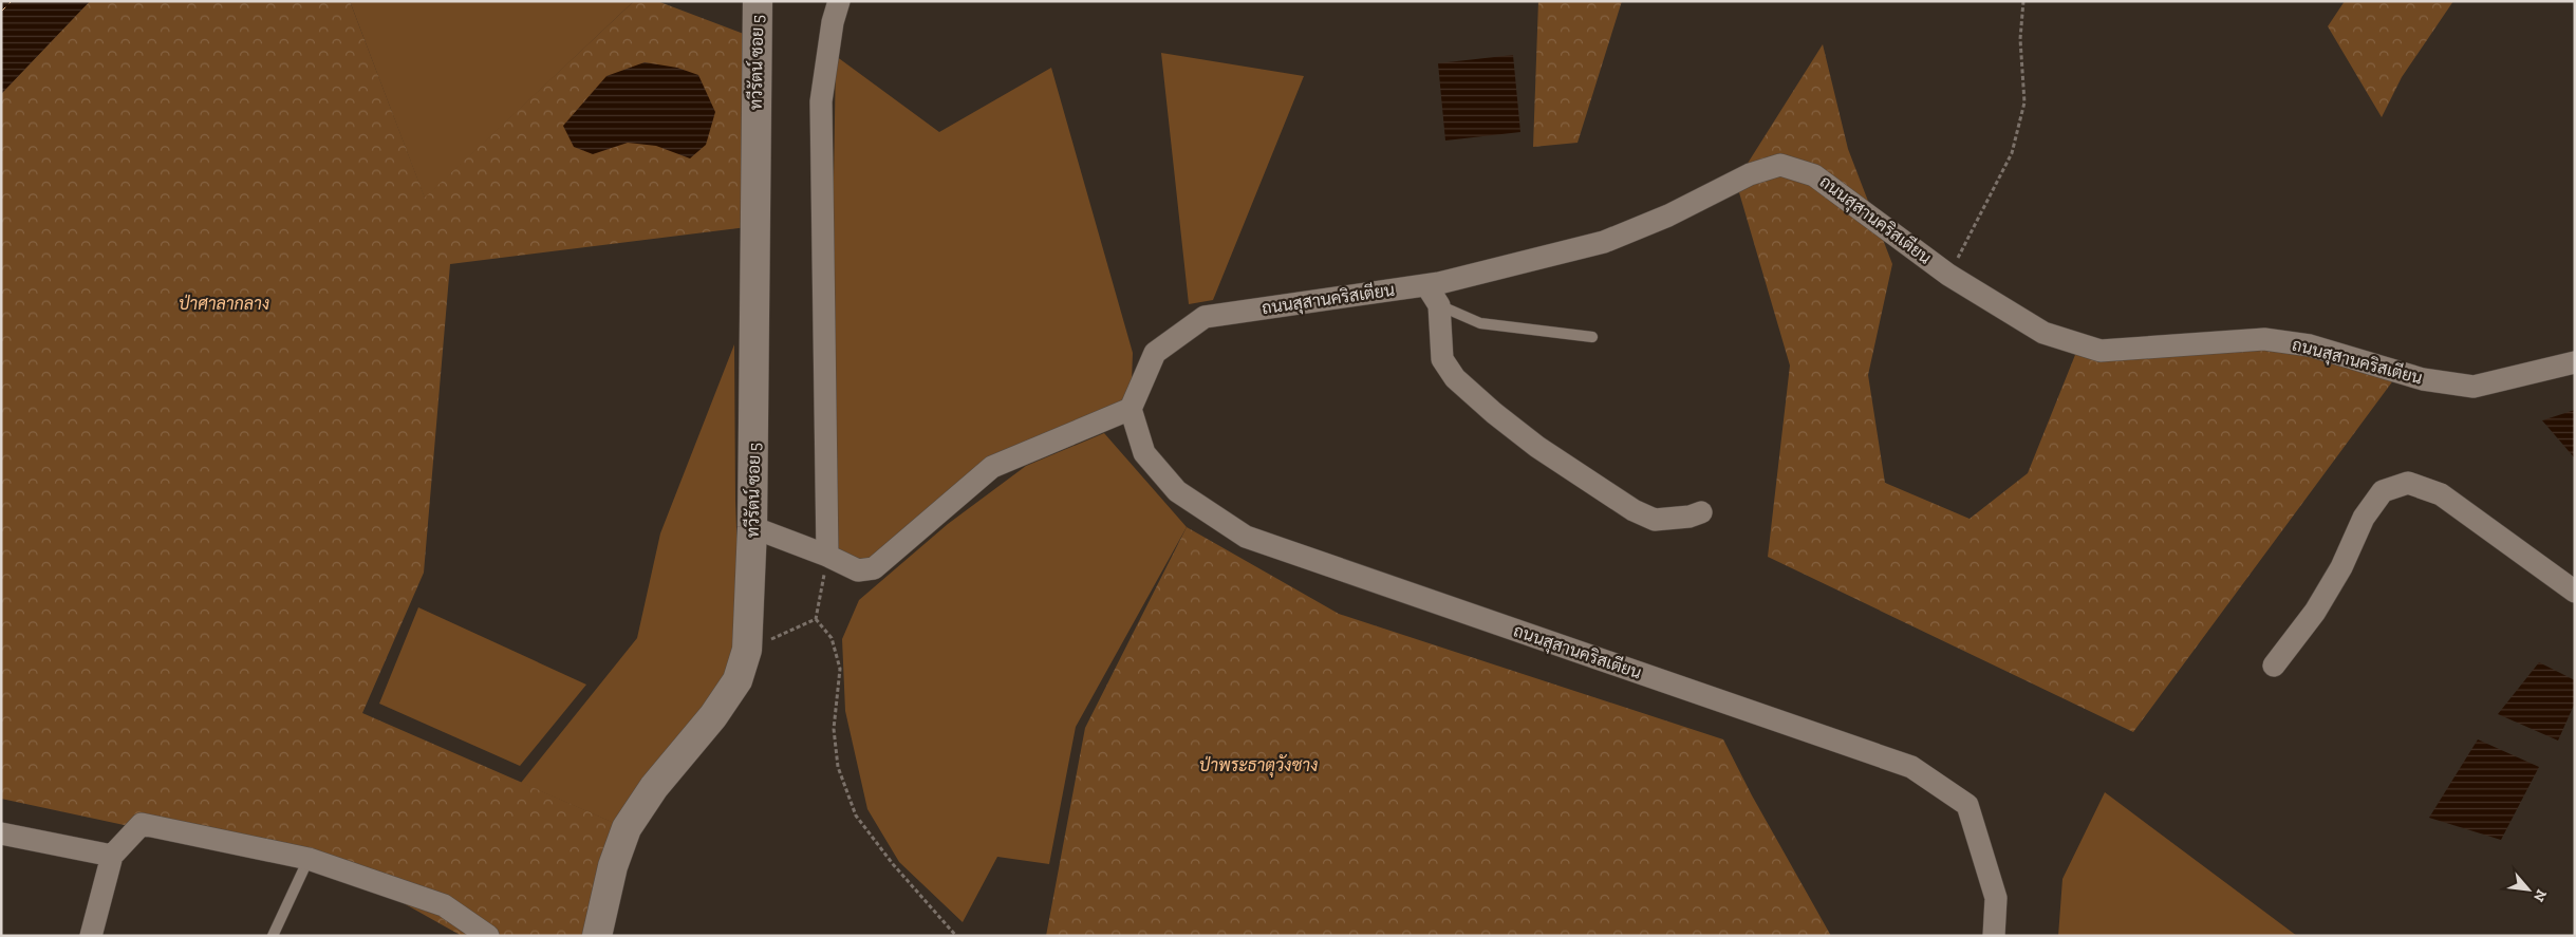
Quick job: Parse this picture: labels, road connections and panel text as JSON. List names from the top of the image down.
{
  "streets": {
    "street": ["ทวีรัตน์ ซอย 5", "ถนนสุสานคริสเตียน"]
  },
  "parks": ["ป่าศาลากลาง", "ป่าพระธาตุวังซาง"],
  "north": "bottom right"
}
